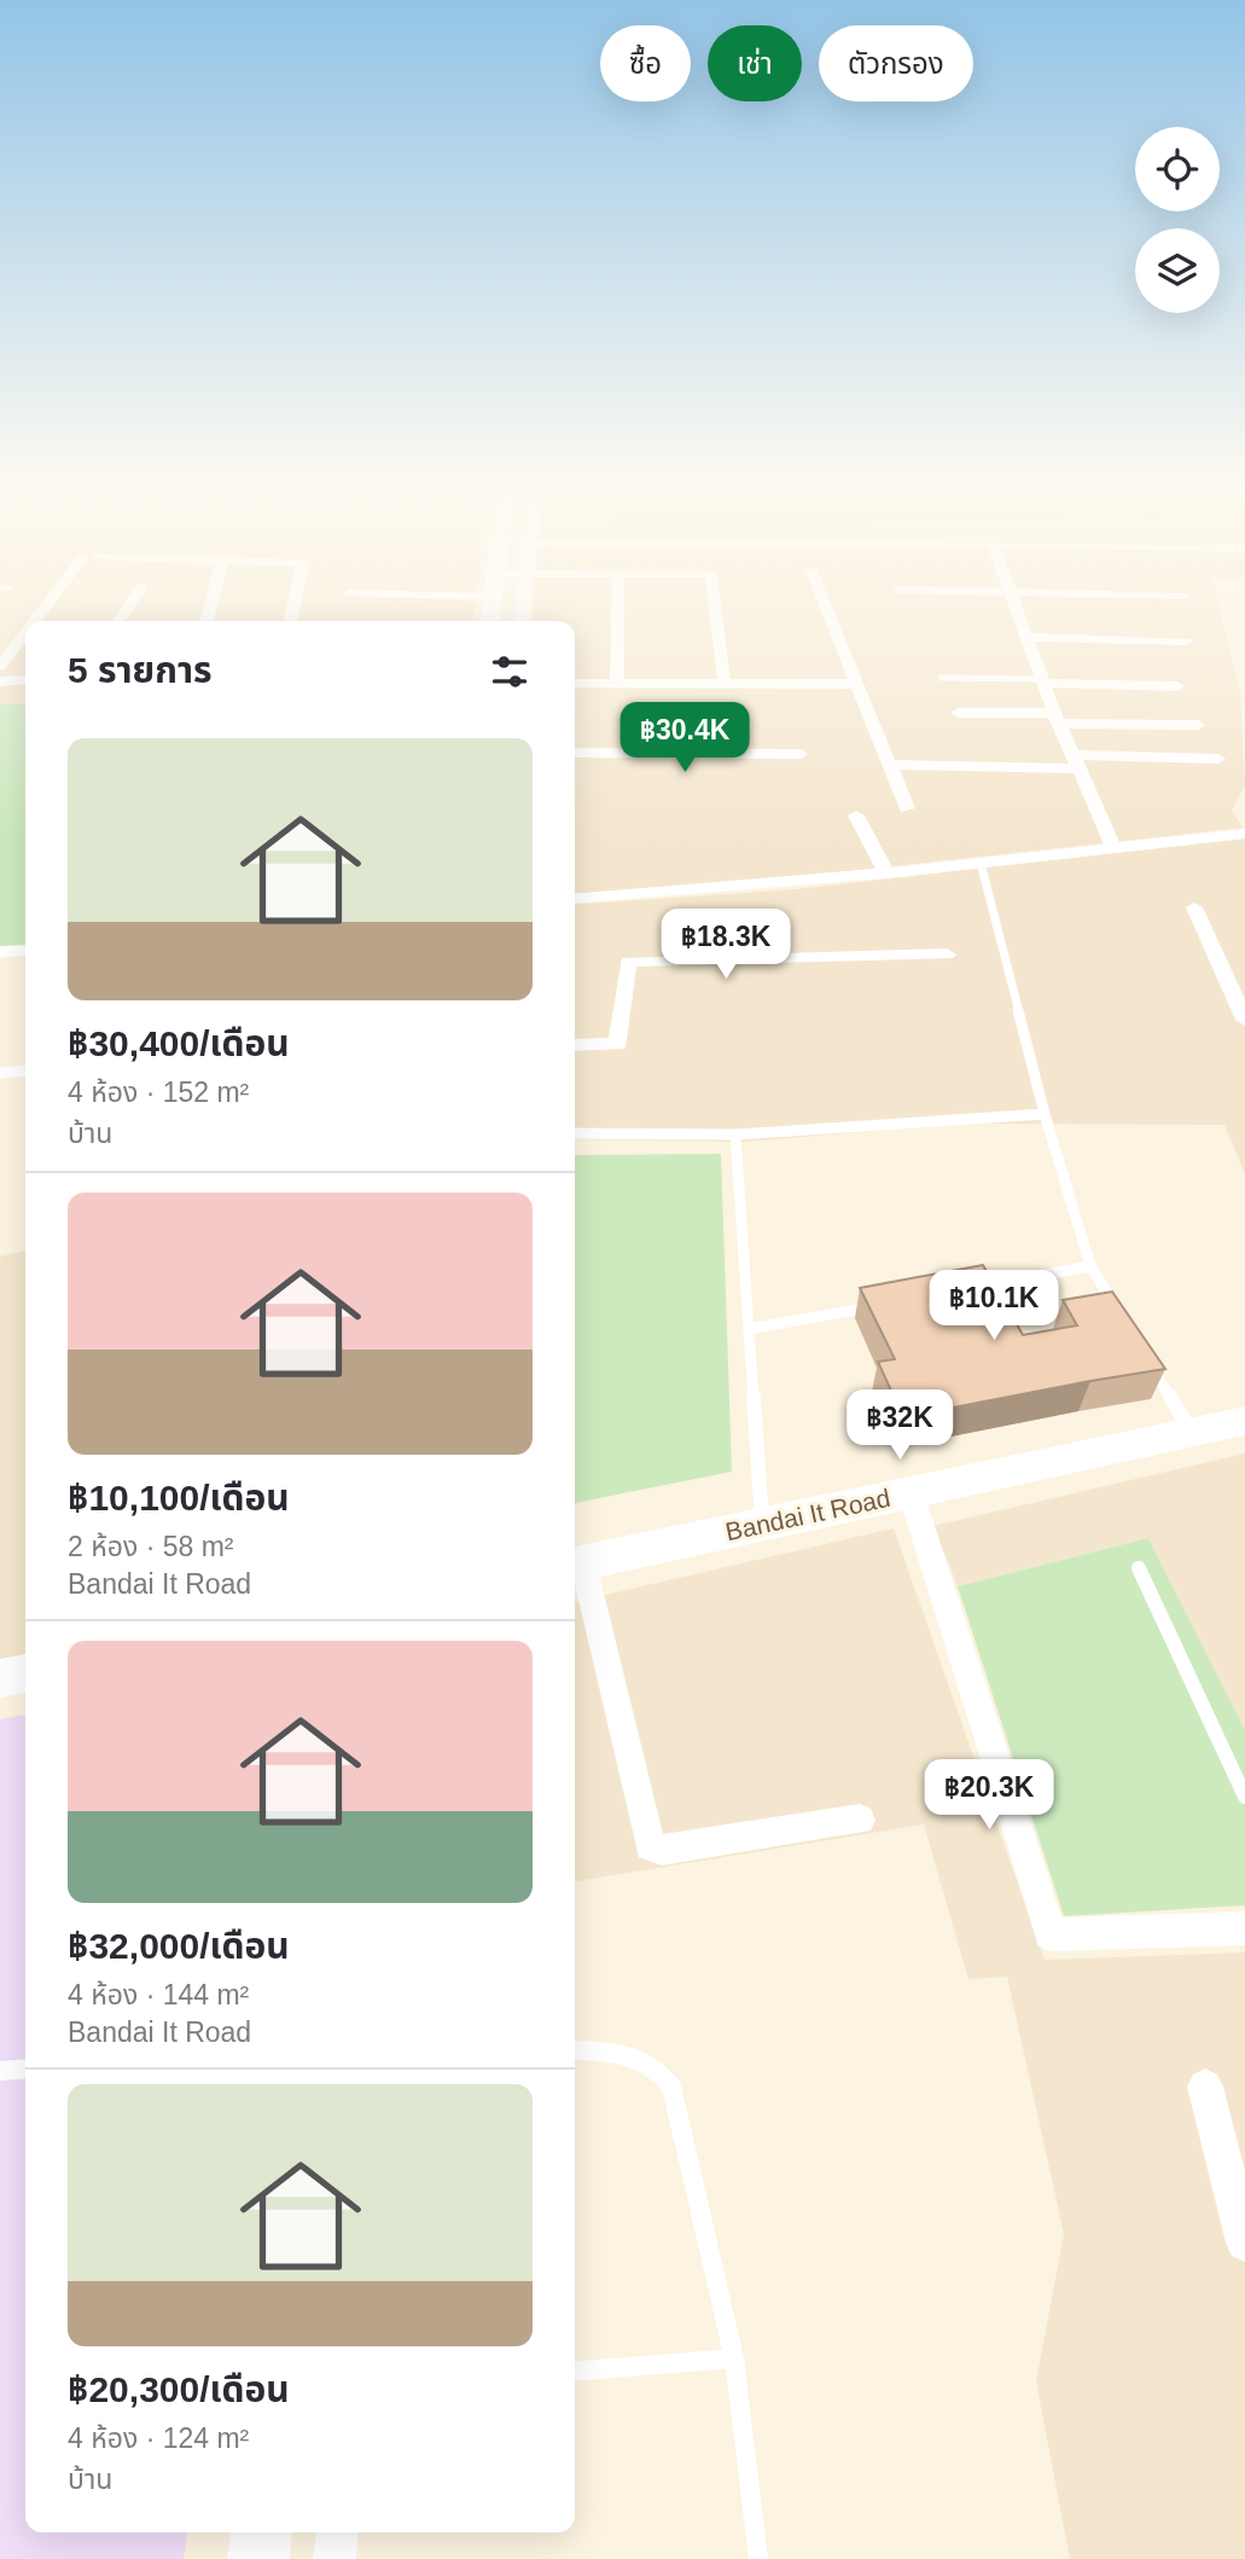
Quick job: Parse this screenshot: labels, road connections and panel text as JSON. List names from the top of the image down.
{
  "streets": {
    "main road": ["Bandai It Road"]
  },
  "page": {
    "chip": ["ซื้อ", "เช่า", "ตัวกรอง"],
    "heading": "5 รายการ",
    "price": [
      "฿30.4K",
      "฿18.3K",
      "฿10.1K",
      "฿32K",
      "฿20.3K"
    ],
    "list": [
      {
        "name": "฿30,400/เดือน",
        "note": "4 ห้อง · 152 m² · บ้าน"
      },
      {
        "name": "฿10,100/เดือน",
        "note": "2 ห้อง · 58 m² · Bandai It Road"
      },
      {
        "name": "฿32,000/เดือน",
        "note": "4 ห้อง · 144 m² · Bandai It Road"
      },
      {
        "name": "฿20,300/เดือน",
        "note": "4 ห้อง · 124 m² · บ้าน"
      }
    ]
  }
}
